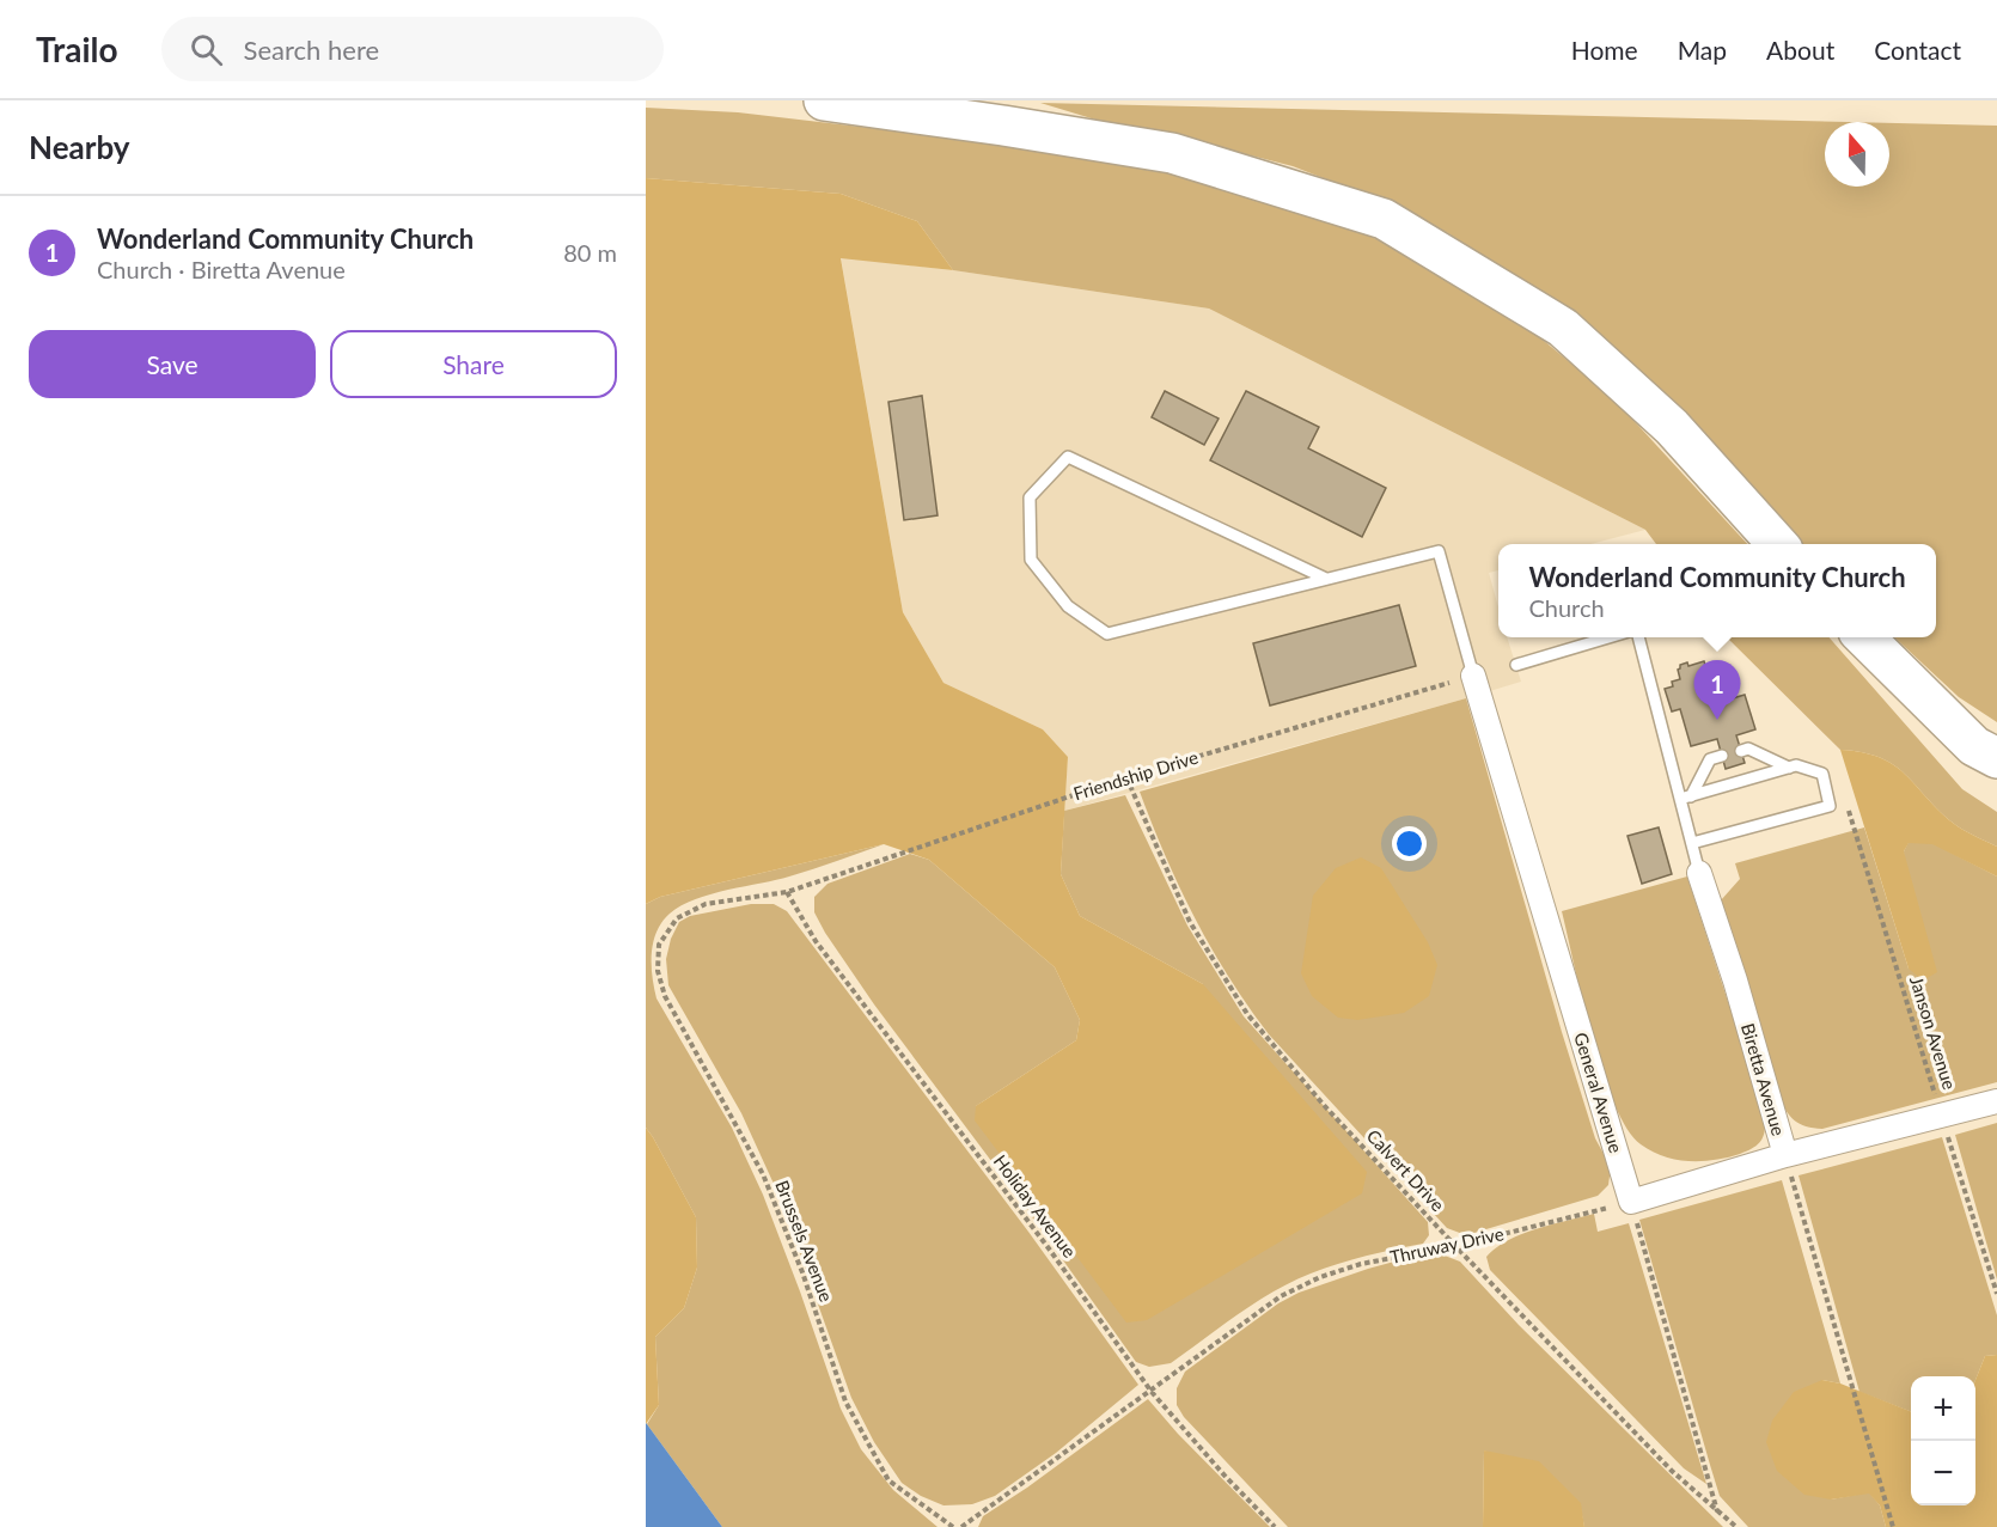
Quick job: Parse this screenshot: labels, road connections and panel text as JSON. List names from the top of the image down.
{
  "streets": {
    "street": ["Biretta Avenue", "General Avenue"],
    "path": [
      "Friendship Drive",
      "Janson Avenue",
      "Calvert Drive",
      "Holiday Avenue",
      "Brussels Avenue",
      "Thruway Drive"
    ]
  },
  "crossings": [
    ["Friendship Drive", "General Avenue"],
    ["Friendship Drive", "Calvert Drive"],
    ["Friendship Drive", "Holiday Avenue"],
    ["Friendship Drive", "Brussels Avenue"],
    ["General Avenue", "Thruway Drive"],
    ["Calvert Drive", "Thruway Drive"],
    ["Holiday Avenue", "Thruway Drive"]
  ],
  "north": "top",
  "page": {
    "header": "Trailo",
    "search": "Search here",
    "nav": [
      "Home",
      "Map",
      "About",
      "Contact"
    ],
    "heading": "Nearby",
    "list": [
      {
        "mark": "1",
        "name": "Wonderland Community Church",
        "note": "Church · Biretta Avenue",
        "value": "80 m"
      }
    ],
    "buttons": ["Save", "Share"],
    "popup": ["Wonderland Community Church", "Church"],
    "pins": "1",
    "map_buttons": ["+", "−"]
  }
}
